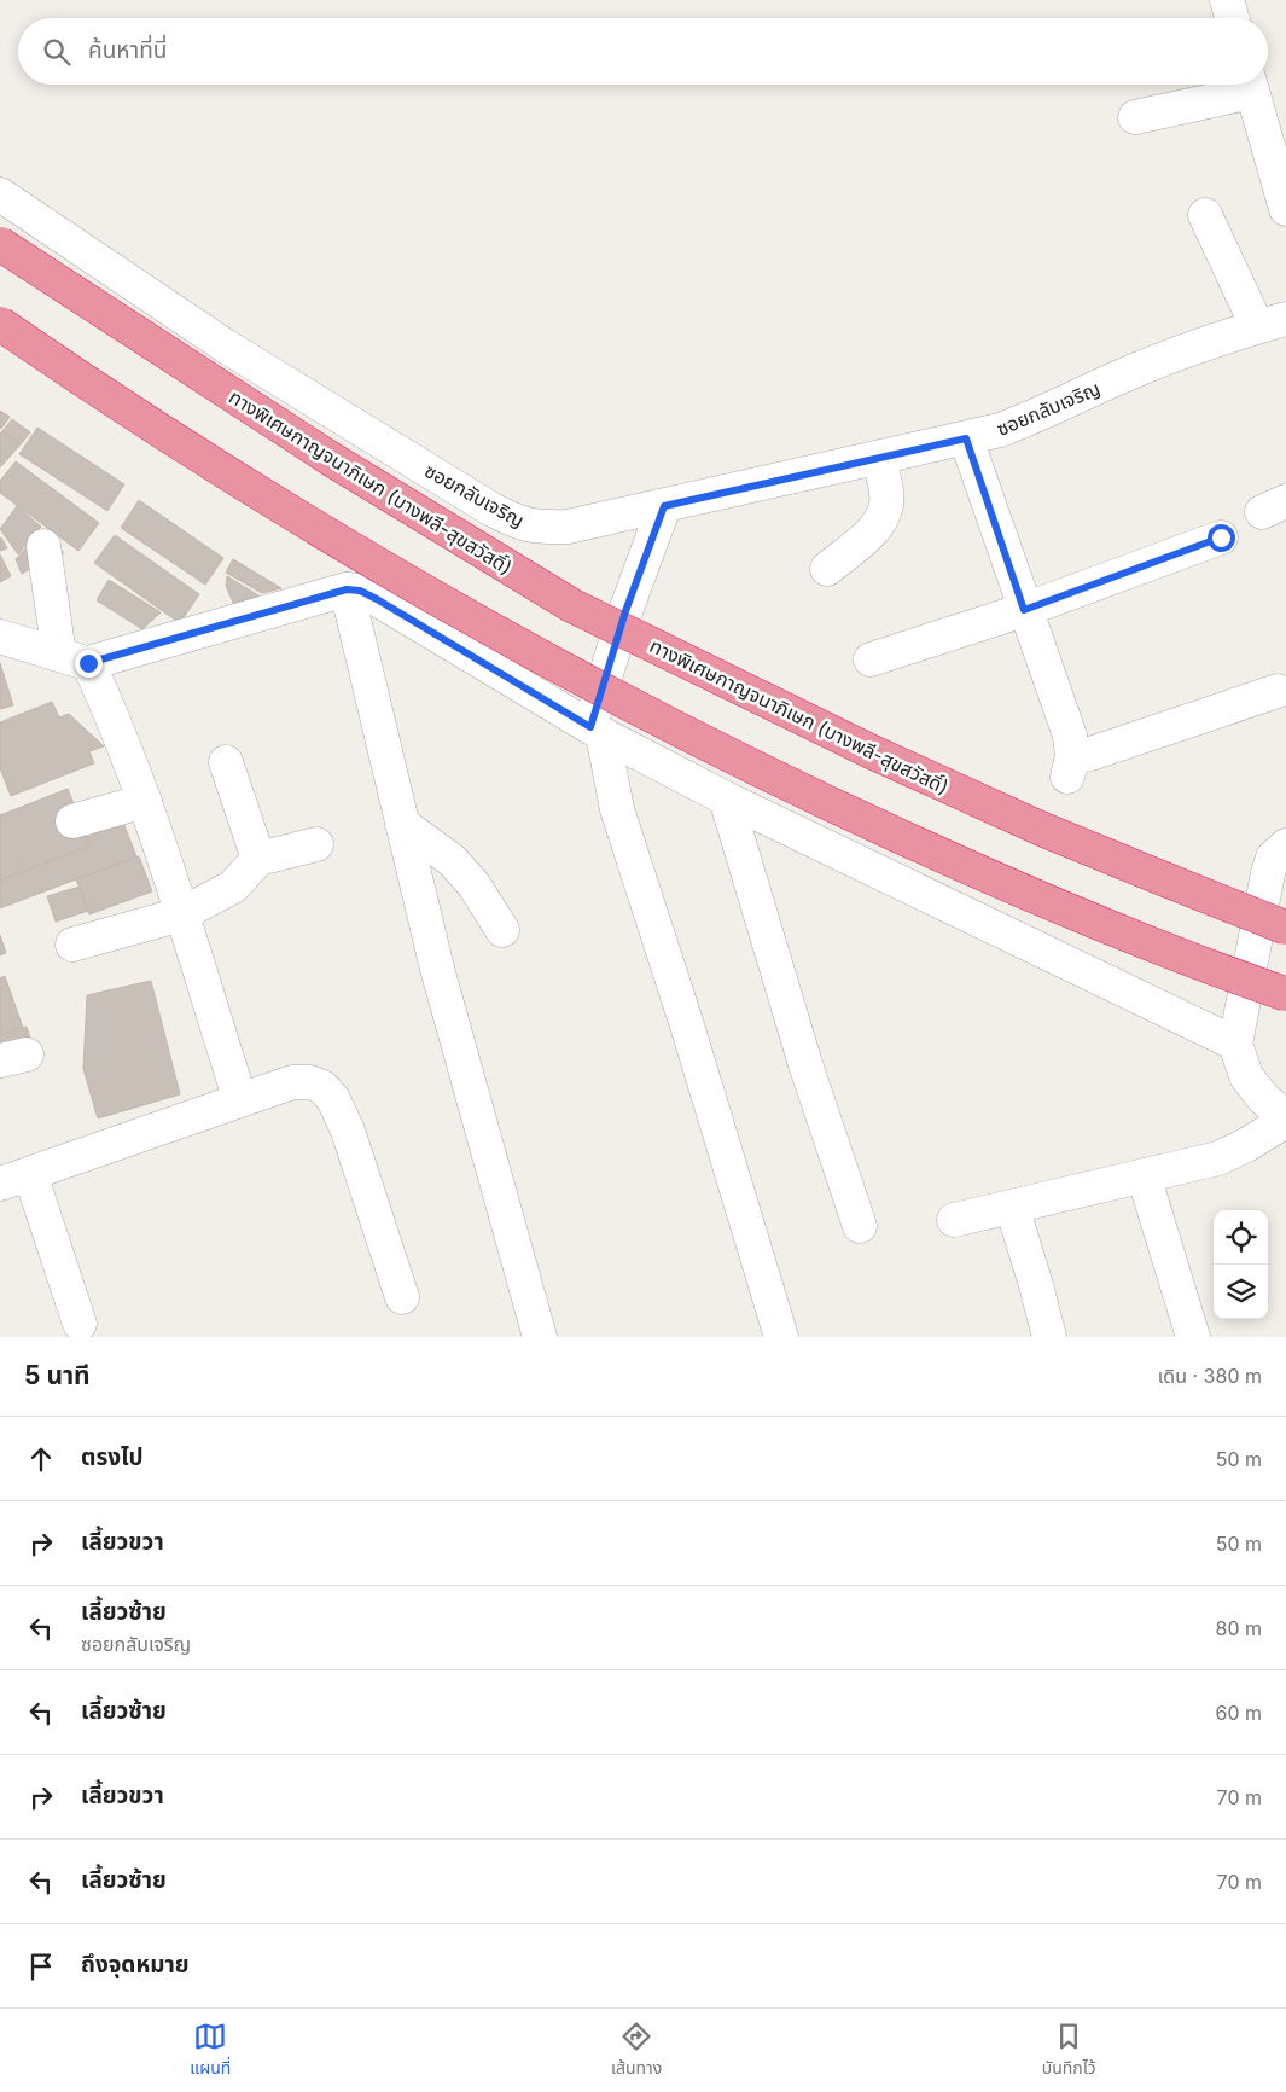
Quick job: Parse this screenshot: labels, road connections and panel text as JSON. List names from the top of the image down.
{
  "streets": {
    "highway": ["ทางพิเศษกาญจนาภิเษก (บางพลี-สุขสวัสดิ์)"],
    "street": ["ซอยกลับเจริญ"]
  },
  "page": {
    "search": "ค้นหาที่นี่",
    "heading": ["5 นาที", "เดิน · 380 m"],
    "list": [
      ["ตรงไป", "50 m"],
      ["เลี้ยวขวา", "50 m"],
      ["เลี้ยวซ้าย", "ซอยกลับเจริญ", "80 m"],
      ["เลี้ยวซ้าย", "60 m"],
      ["เลี้ยวขวา", "70 m"],
      ["เลี้ยวซ้าย", "70 m"],
      "ถึงจุดหมาย"
    ],
    "nav": ["แผนที่", "เส้นทาง", "บันทึกไว้"]
  }
}
